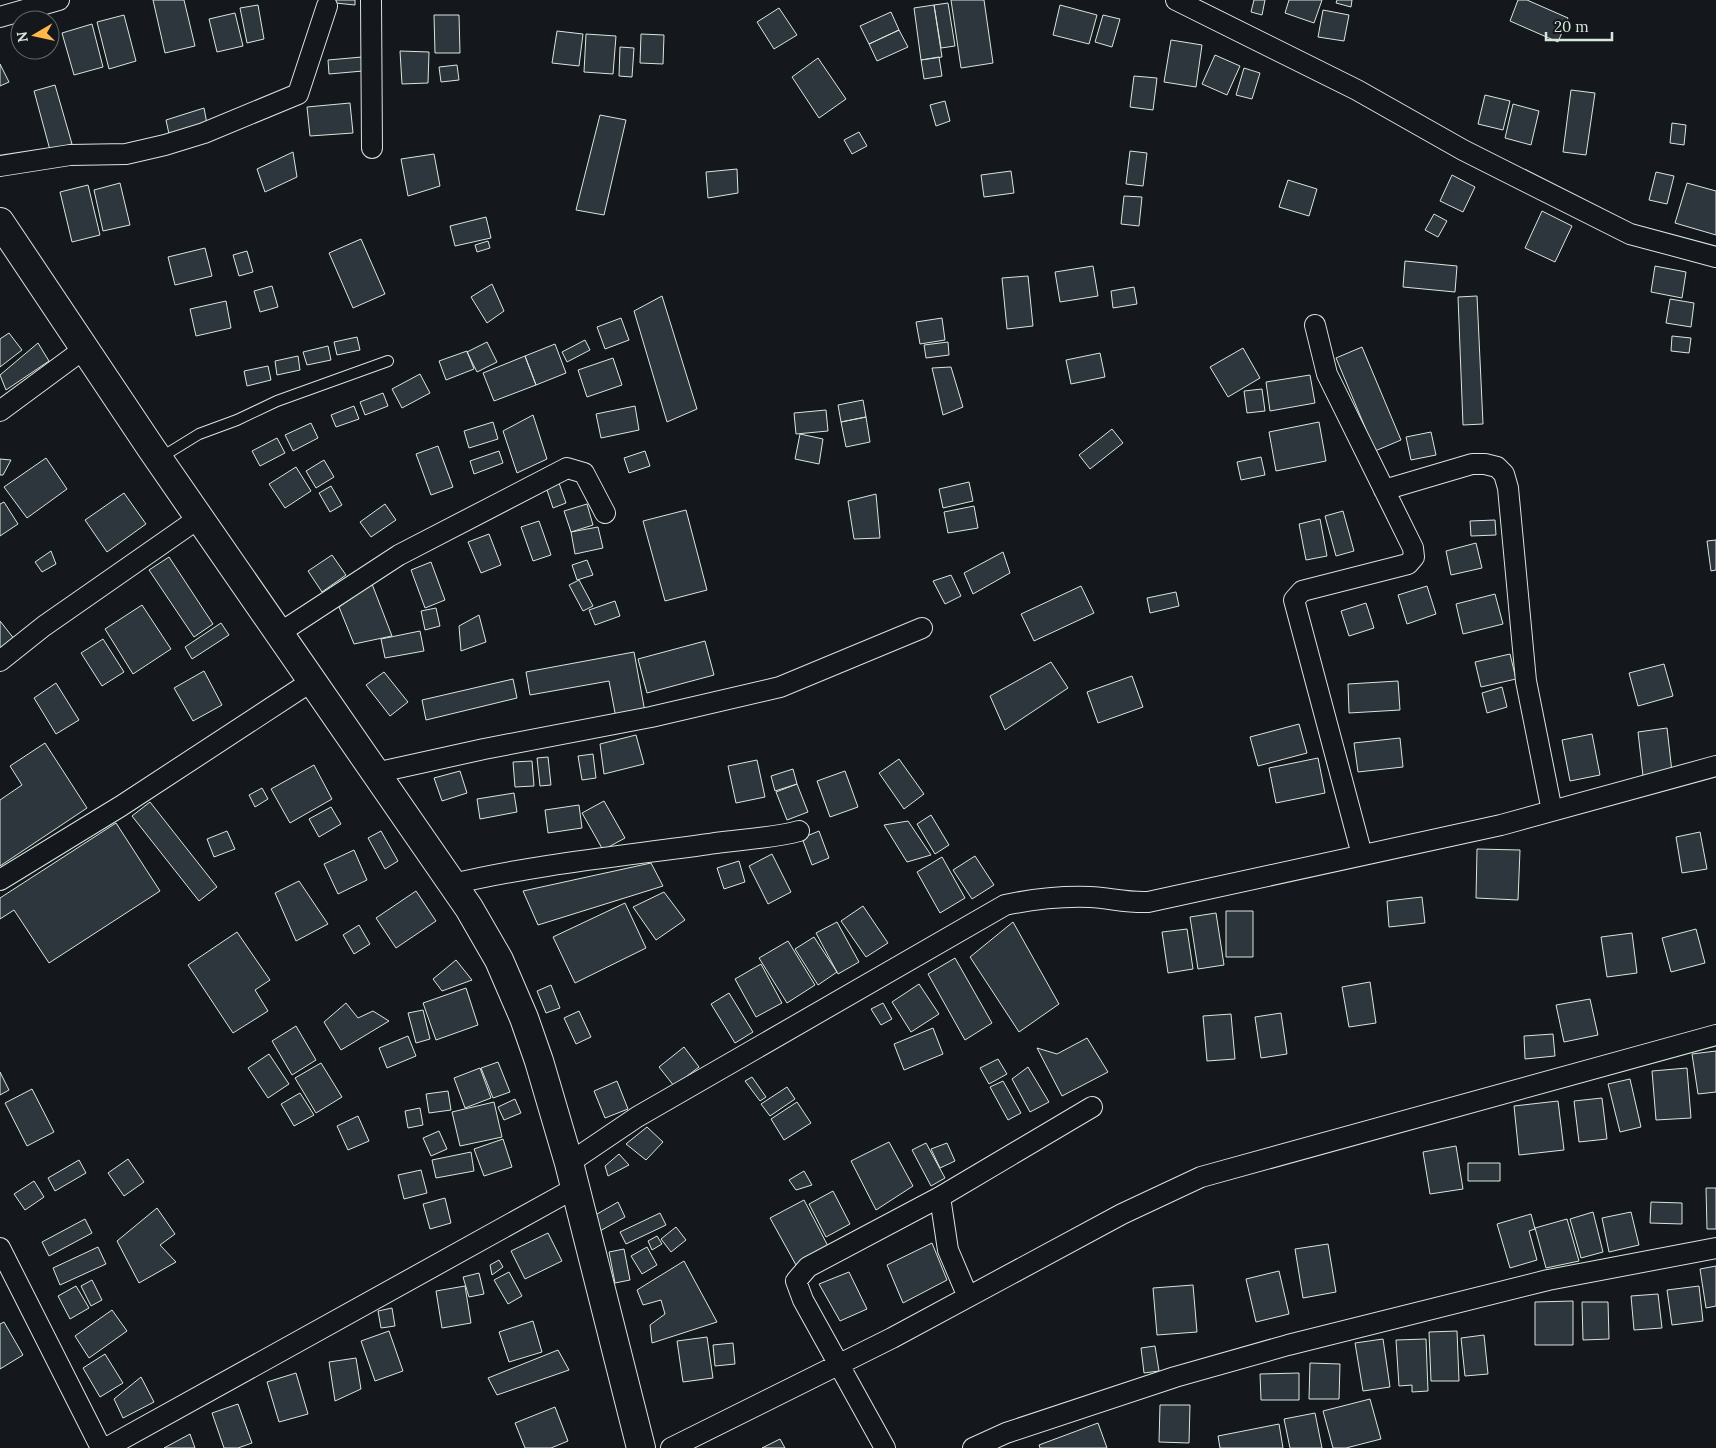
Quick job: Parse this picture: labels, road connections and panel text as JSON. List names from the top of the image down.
{
  "scale_bar": "20 m",
  "north": "left"
}
